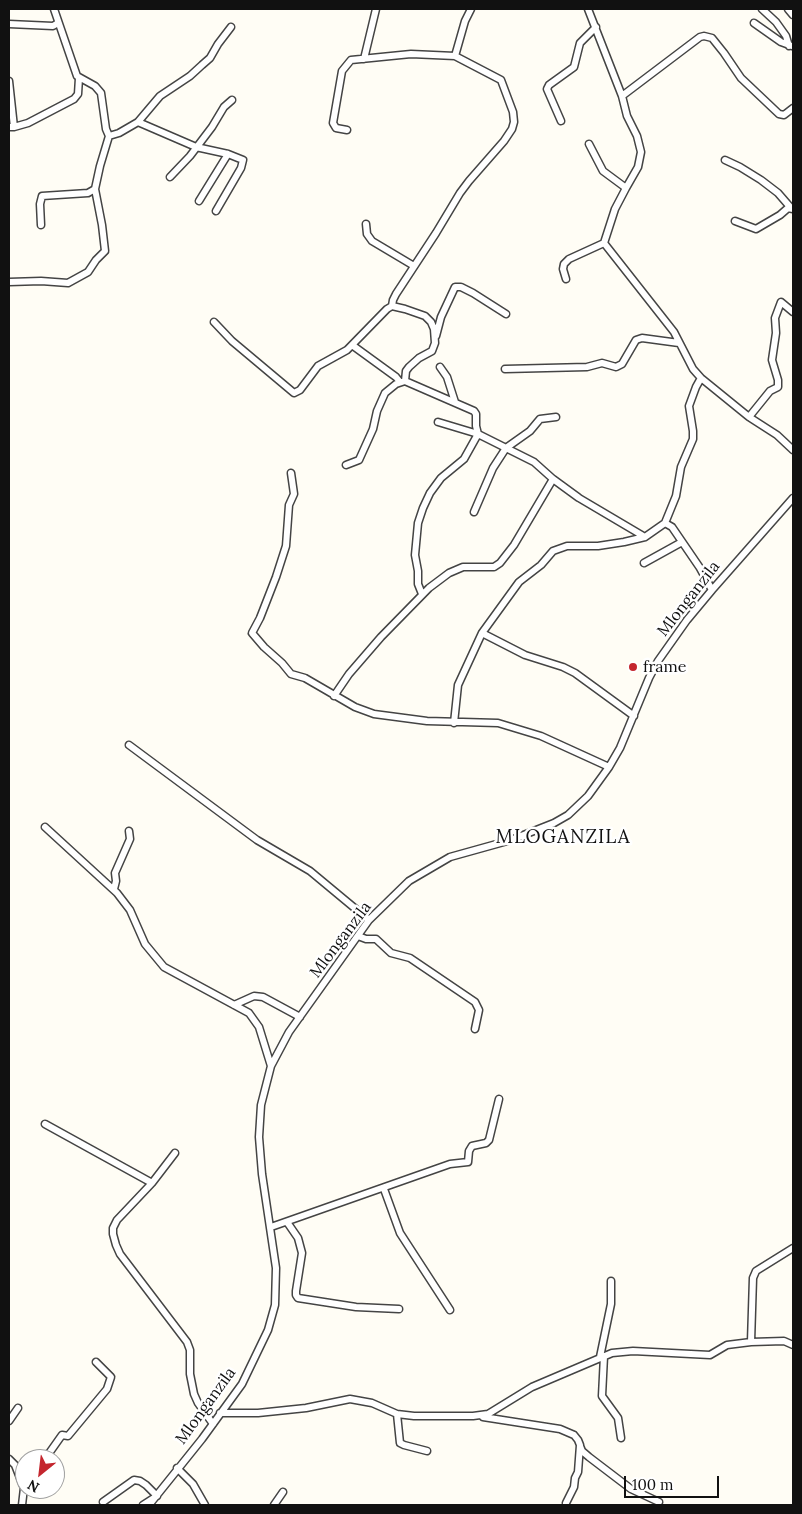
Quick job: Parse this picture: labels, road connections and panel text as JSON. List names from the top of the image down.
{
  "streets": {
    "street": ["Mlonganzila"]
  },
  "districts": ["MLOGANZILA"],
  "places": ["frame"],
  "scale_bar": "100 m",
  "north": "bottom left"
}
